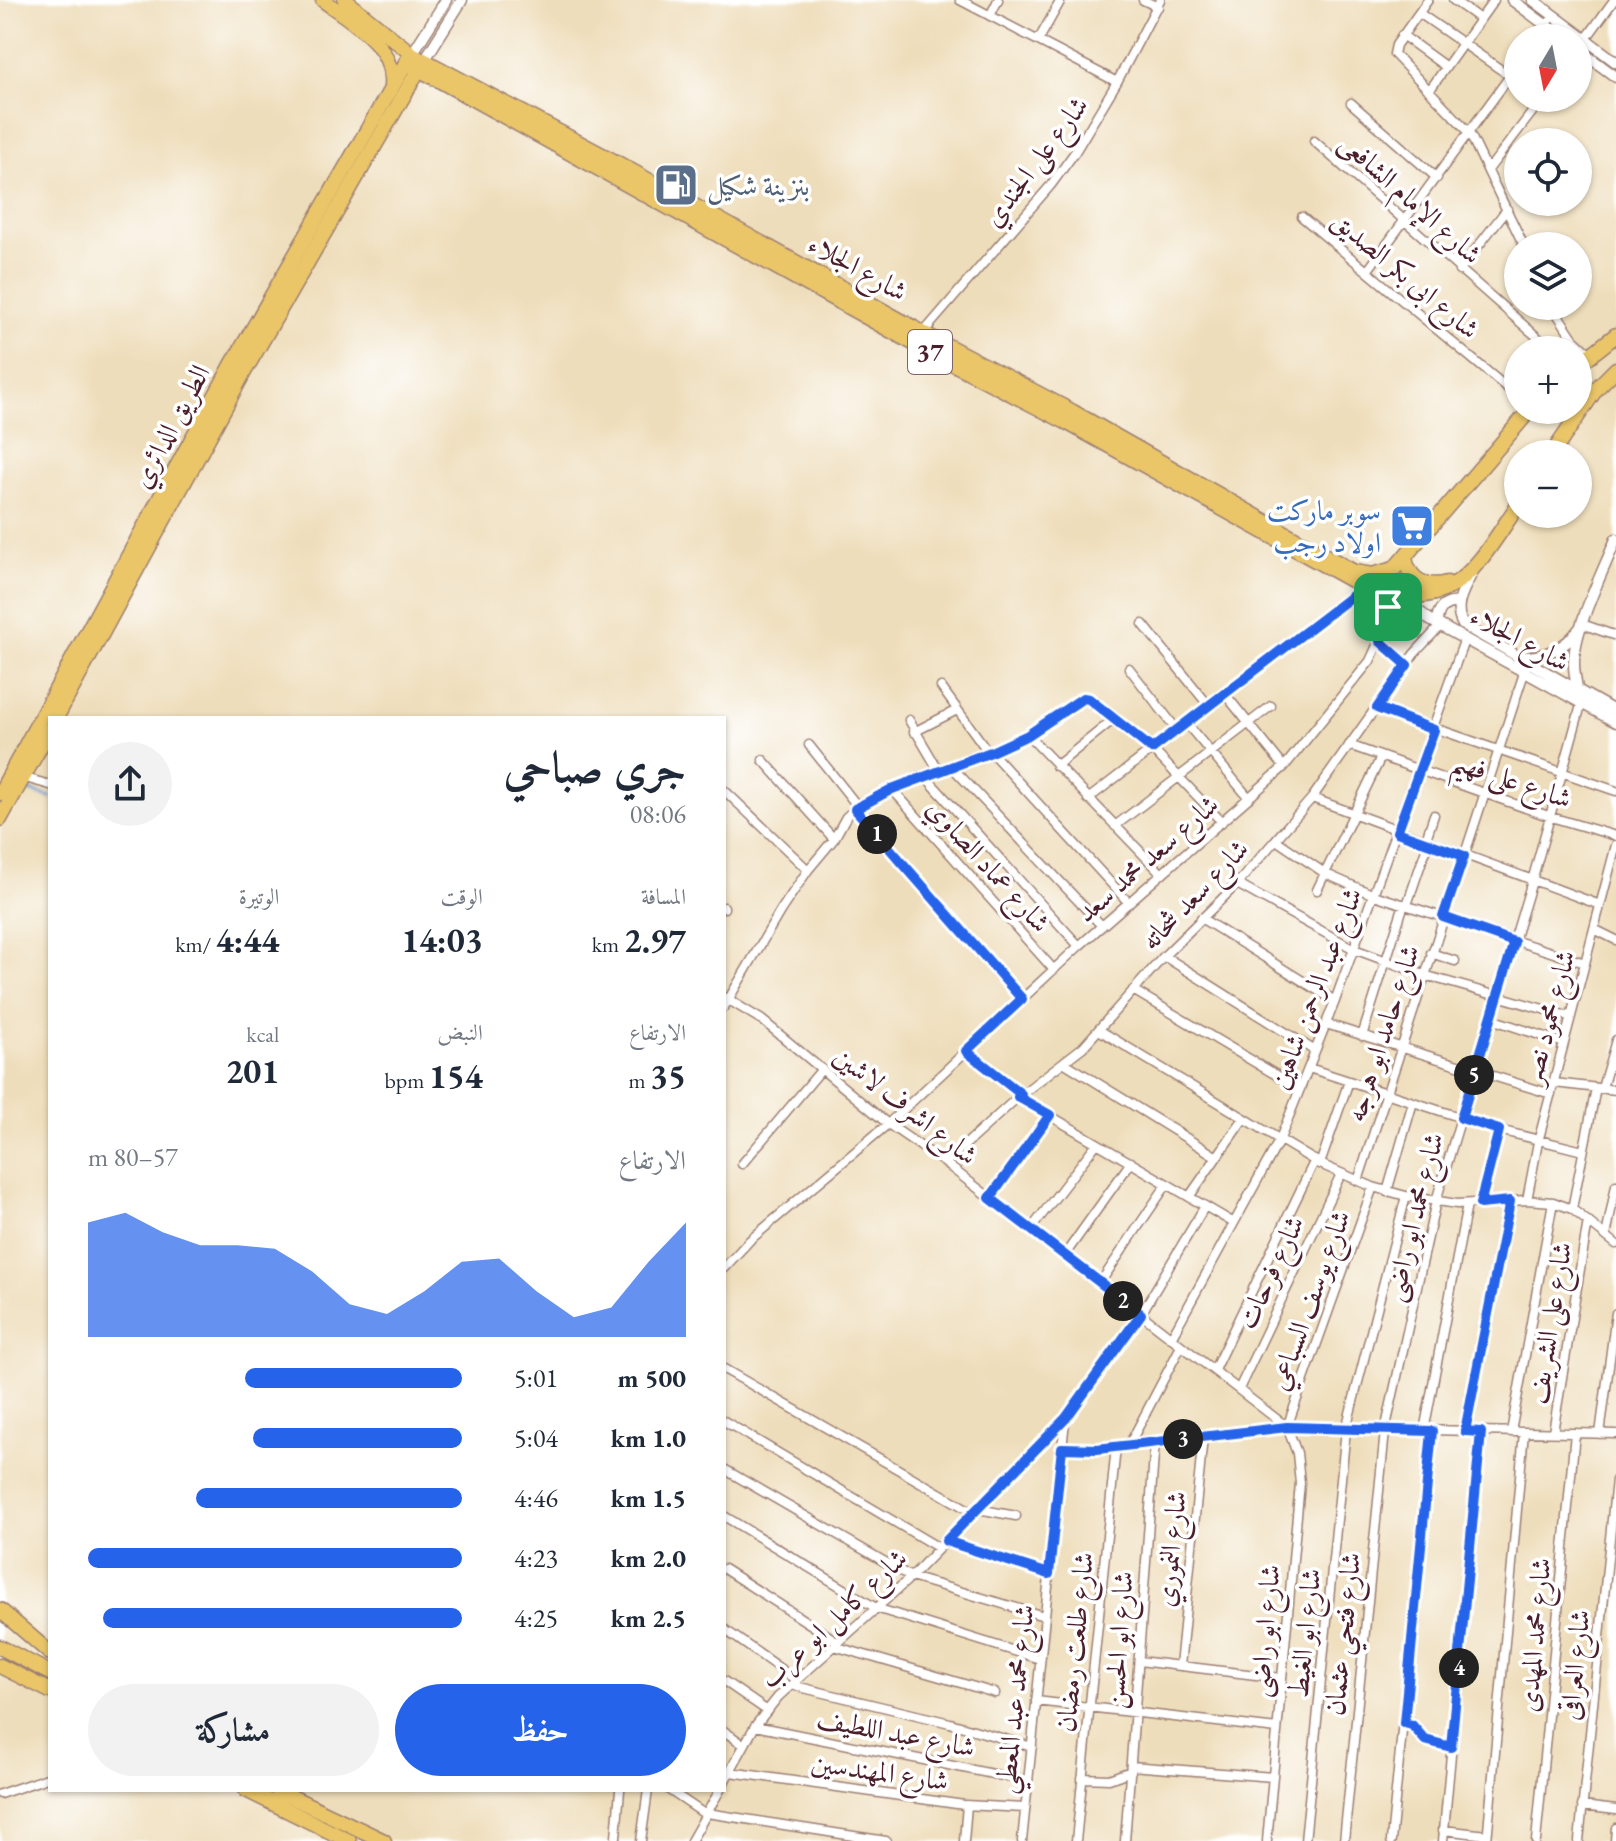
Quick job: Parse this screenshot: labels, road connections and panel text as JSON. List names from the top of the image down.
{
  "streets": {
    "main road": ["شارع الجلاء", "37", "الطريق الدائري"],
    "street": [
      "شارع على الجندي",
      "شارع الإمام الشافعى",
      "شارع ابى بكر الصديق",
      "شارع على فهيم",
      "شارع سعد محمد سعد",
      "شارع عماد الصاوي",
      "شارع سعد شحاته",
      "شارع عبد الرحمن شاهين",
      "شارع محمود نصر",
      "شارع حامد ابو هرجه",
      "شارع اشرف لاشين",
      "شارع محمد ابو راضى",
      "شارع فرحات",
      "شارع يوسف السباعي",
      "شارع على الشريف",
      "شارع النموري",
      "شارع كامل ابو عرب",
      "شارع ابو راضى",
      "شارع ابو الغيط",
      "شارع فتحي عثمان",
      "شارع محمد المهدى",
      "شارع ابو الحسن",
      "شارع طلعت رمضان",
      "شارع العراقى",
      "شارع محمد عبد المعطي",
      "شارع عبد اللطيف",
      "شارع المهندسين"
    ]
  },
  "crossings": [
    ["شارع على الجندي", "شارع الجلاء"],
    ["شارع الجلاء", "37"],
    ["شارع الجلاء", "الطريق الدائري"],
    ["شارع الجلاء", "شارع سعد محمد سعد"],
    ["شارع الجلاء", "شارع سعد شحاته"],
    ["شارع الجلاء", "شارع عبد الرحمن شاهين"],
    ["شارع الجلاء", "شارع حامد ابو هرجه"],
    ["شارع الجلاء", "شارع محمد ابو راضى"],
    ["37", "الطريق الدائري"],
    ["شارع على فهيم", "شارع سعد شحاته"],
    ["شارع على فهيم", "شارع عبد الرحمن شاهين"],
    ["شارع على فهيم", "شارع حامد ابو هرجه"],
    ["شارع على فهيم", "شارع محمد ابو راضى"],
    ["شارع سعد محمد سعد", "شارع عماد الصاوي"],
    ["شارع سعد محمد سعد", "شارع اشرف لاشين"],
    ["شارع سعد شحاته", "شارع اشرف لاشين"],
    ["شارع عبد الرحمن شاهين", "شارع اشرف لاشين"],
    ["شارع اشرف لاشين", "شارع فرحات"],
    ["شارع اشرف لاشين", "شارع يوسف السباعي"],
    ["شارع اشرف لاشين", "شارع كامل ابو عرب"],
    ["شارع اشرف لاشين", "شارع ابو راضى"],
    ["شارع محمد ابو راضى", "شارع فتحي عثمان"],
    ["شارع يوسف السباعي", "شارع ابو راضى"],
    ["شارع كامل ابو عرب", "شارع محمد عبد المعطي"],
    ["شارع كامل ابو عرب", "شارع عبد اللطيف"],
    ["شارع كامل ابو عرب", "شارع المهندسين"],
    ["شارع محمد عبد المعطي", "شارع عبد اللطيف"],
    ["شارع محمد عبد المعطي", "شارع المهندسين"]
  ],
  "places": {
    "fuel station": ["بنزينة شكيل"],
    "supermarket": ["سوبر ماركت اولاد رجب"]
  },
  "north": "bottom",
  "page": {
    "map_buttons": ["+", "−"],
    "heading": ["جري صباحي", "08:06"],
    "pins": [
      "1",
      "5",
      "2",
      "3",
      "4"
    ],
    "stats": [
      ["المسافة", "2.97 km"],
      ["الوقت", "14:03"],
      ["الوتيرة", "4:44 /km"],
      ["الارتفاع", "35 m"],
      ["النبض", "154 bpm"],
      ["kcal", "201"]
    ],
    "chart": ["الارتفاع", "57–80 m"],
    "list": [
      {
        "name": "500 m",
        "note": "5:01"
      },
      {
        "name": "1.0 km",
        "note": "5:04"
      },
      {
        "name": "1.5 km",
        "note": "4:46"
      },
      {
        "name": "2.0 km",
        "note": "4:23"
      },
      {
        "name": "2.5 km",
        "note": "4:25"
      }
    ],
    "buttons": ["حفظ", "مشاركة"]
  }
}
